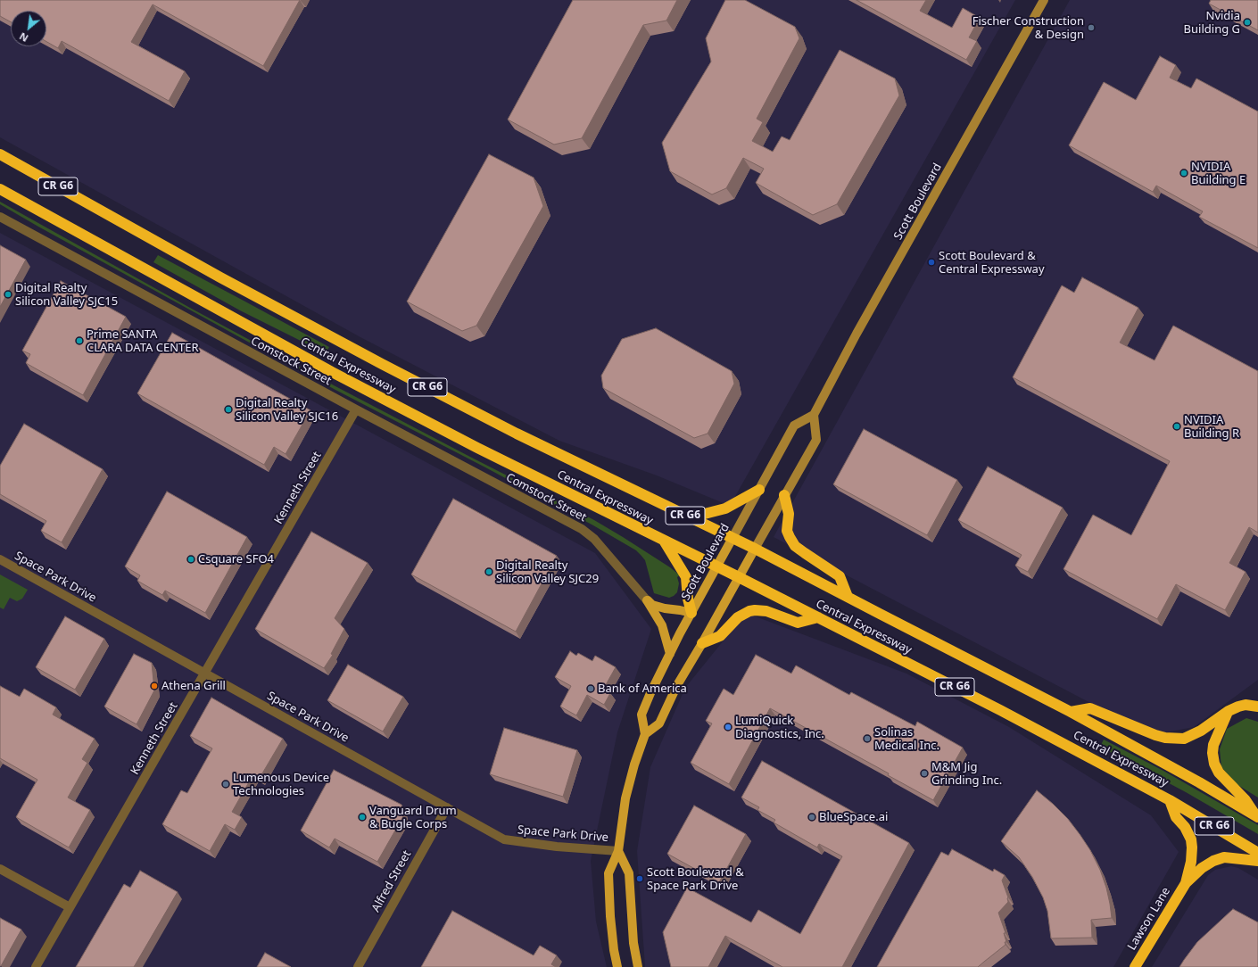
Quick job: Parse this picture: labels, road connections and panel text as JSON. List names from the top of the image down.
{
  "streets": {
    "highway": ["CR G6", "Central Expressway", "Lawson Lane"],
    "main road": ["Scott Boulevard"],
    "street": [
      "Comstock Street",
      "Kenneth Street",
      "Space Park Drive",
      "Alfred Street"
    ]
  },
  "crossings": [
    ["Scott Boulevard", "Central Expressway"],
    ["Comstock Street", "Kenneth Street"],
    ["Kenneth Street", "Space Park Drive"],
    ["Space Park Drive", "Alfred Street"]
  ],
  "places": [
    "Nvidia Building G",
    "Fischer Construction & Design",
    "NVIDIA Building E",
    "Scott Boulevard & Central Expressway",
    "Digital Realty Silicon Valley SJC15",
    "Prime SANTA CLARA DATA CENTER",
    "Digital Realty Silicon Valley SJC16",
    "NVIDIA Building R",
    "Csquare SFO4",
    "Digital Realty Silicon Valley SJC29",
    "Athena Grill",
    "Bank of America",
    "LumiQuick Diagnostics, Inc.",
    "Solinas Medical Inc.",
    "M&M Jig Grinding Inc.",
    "Lumenous Device Technologies",
    "Vanguard Drum & Bugle Corps",
    "BlueSpace.ai",
    "Scott Boulevard & Space Park Drive"
  ],
  "north": "bottom left"
}
